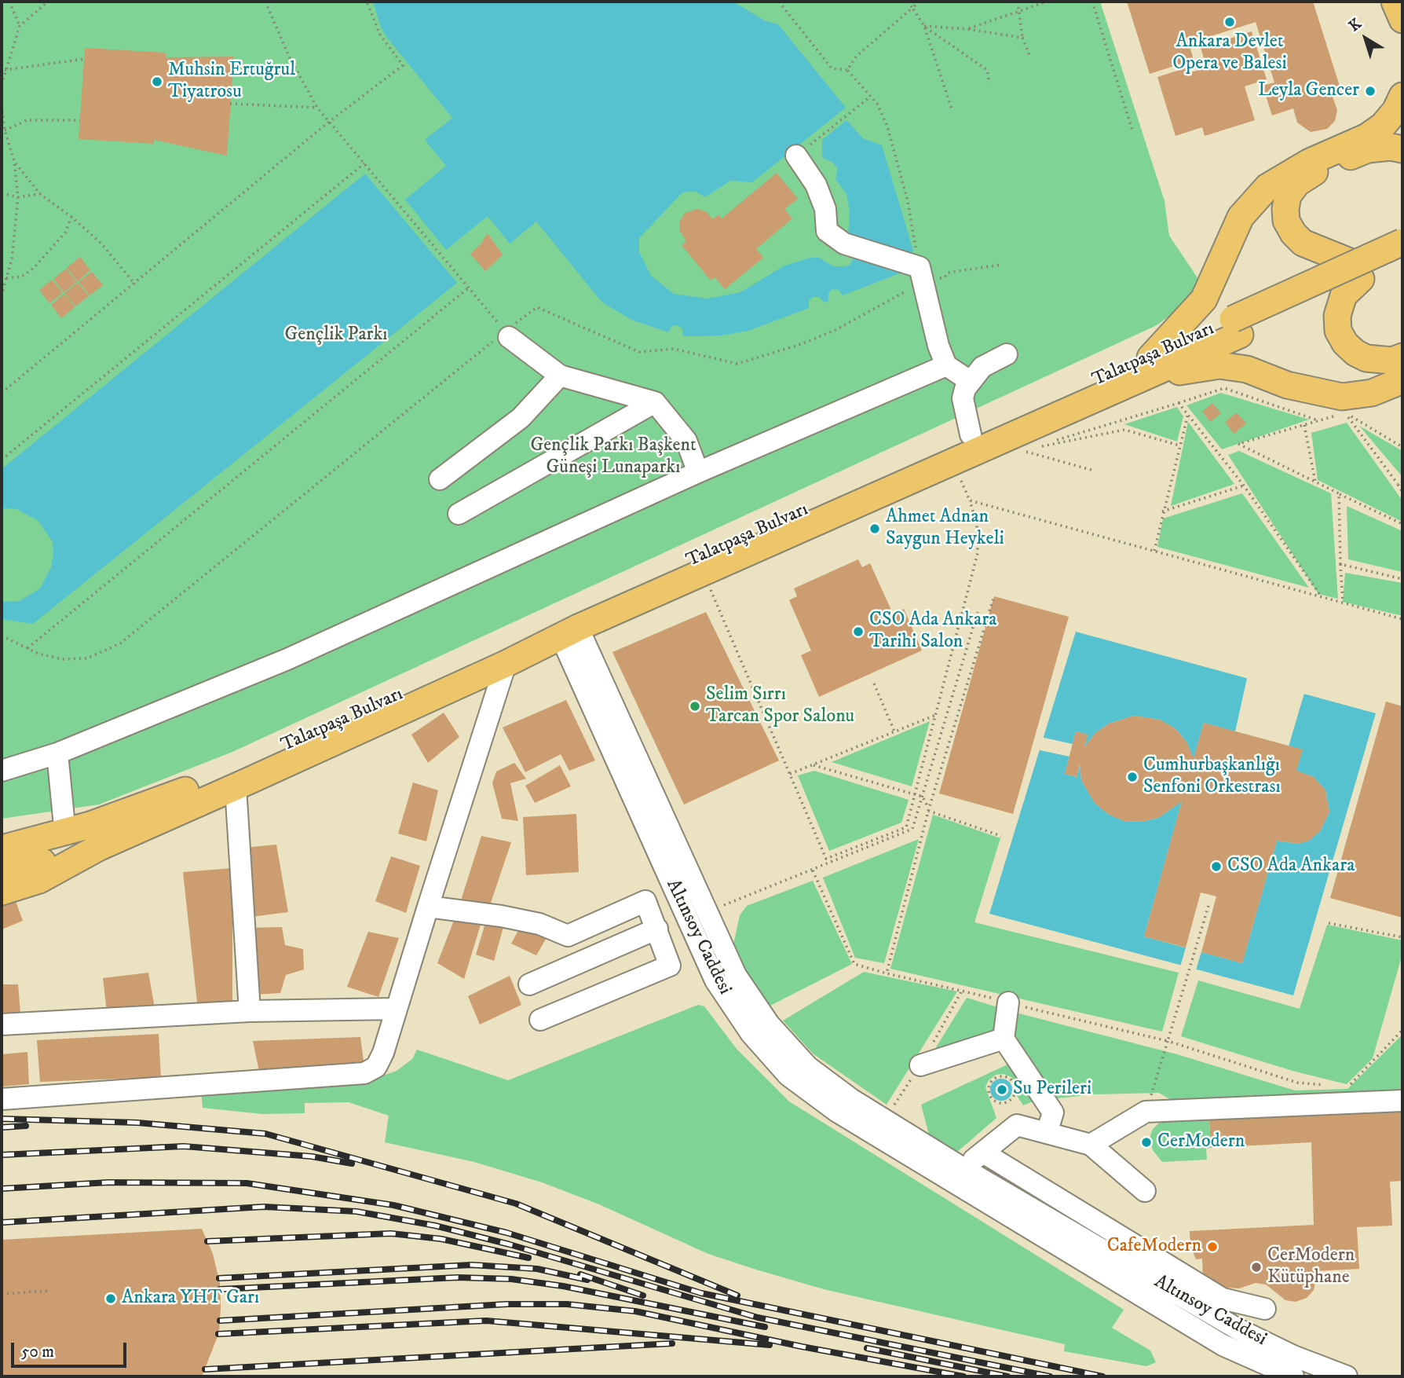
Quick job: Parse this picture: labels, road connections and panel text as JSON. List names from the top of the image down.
{
  "streets": {
    "main road": ["Talatpaşa Bulvarı"],
    "street": ["Altınsoy Caddesi"]
  },
  "crossings": [
    ["Talatpaşa Bulvarı", "Altınsoy Caddesi"]
  ],
  "parks": ["Gençlik Parkı", "Gençlik Parkı Başkent Güneşi Lunaparkı"],
  "places": [
    "Ankara Devlet Opera ve Balesi",
    "Muhsin Ertuğrul Tiyatrosu",
    "Leyla Gencer",
    "Ahmet Adnan Saygun Heykeli",
    "CSO Ada Ankara Tarihi Salon",
    "Selim Sırrı Tarcan Spor Salonu",
    "Cumhurbaşkanlığı Senfoni Orkestrası",
    "CSO Ada Ankara",
    "Su Perileri",
    "CerModern",
    "CafeModern",
    "CerModern Kütüphane",
    "Ankara YHT Garı"
  ],
  "scale_bar": "50 m",
  "north": "top left"
}
